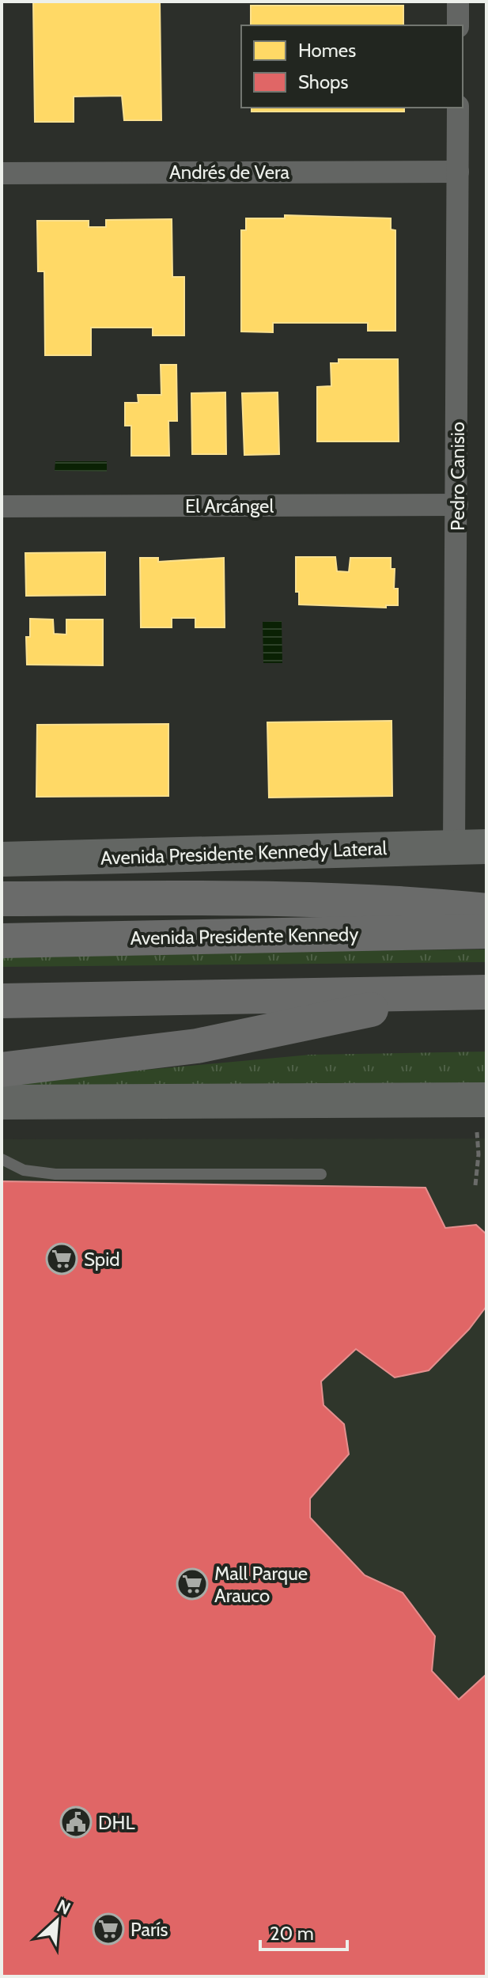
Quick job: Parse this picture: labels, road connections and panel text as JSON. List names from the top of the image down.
{
  "streets": {
    "highway": ["Avenida Presidente Kennedy"],
    "main road": ["Avenida Presidente Kennedy Lateral"],
    "street": ["Andrés de Vera", "Pedro Canisio", "El Arcángel"]
  },
  "crossings": [
    ["Andrés de Vera", "Pedro Canisio"],
    ["Pedro Canisio", "El Arcángel"],
    ["Pedro Canisio", "Avenida Presidente Kennedy Lateral"]
  ],
  "places": {
    "supermarket": ["Spid", "Mall Parque Arauco", "París"],
    "public building": ["DHL"]
  },
  "legend": ["Homes", "Shops"],
  "scale_bar": "20 m",
  "north": "top right"
}
